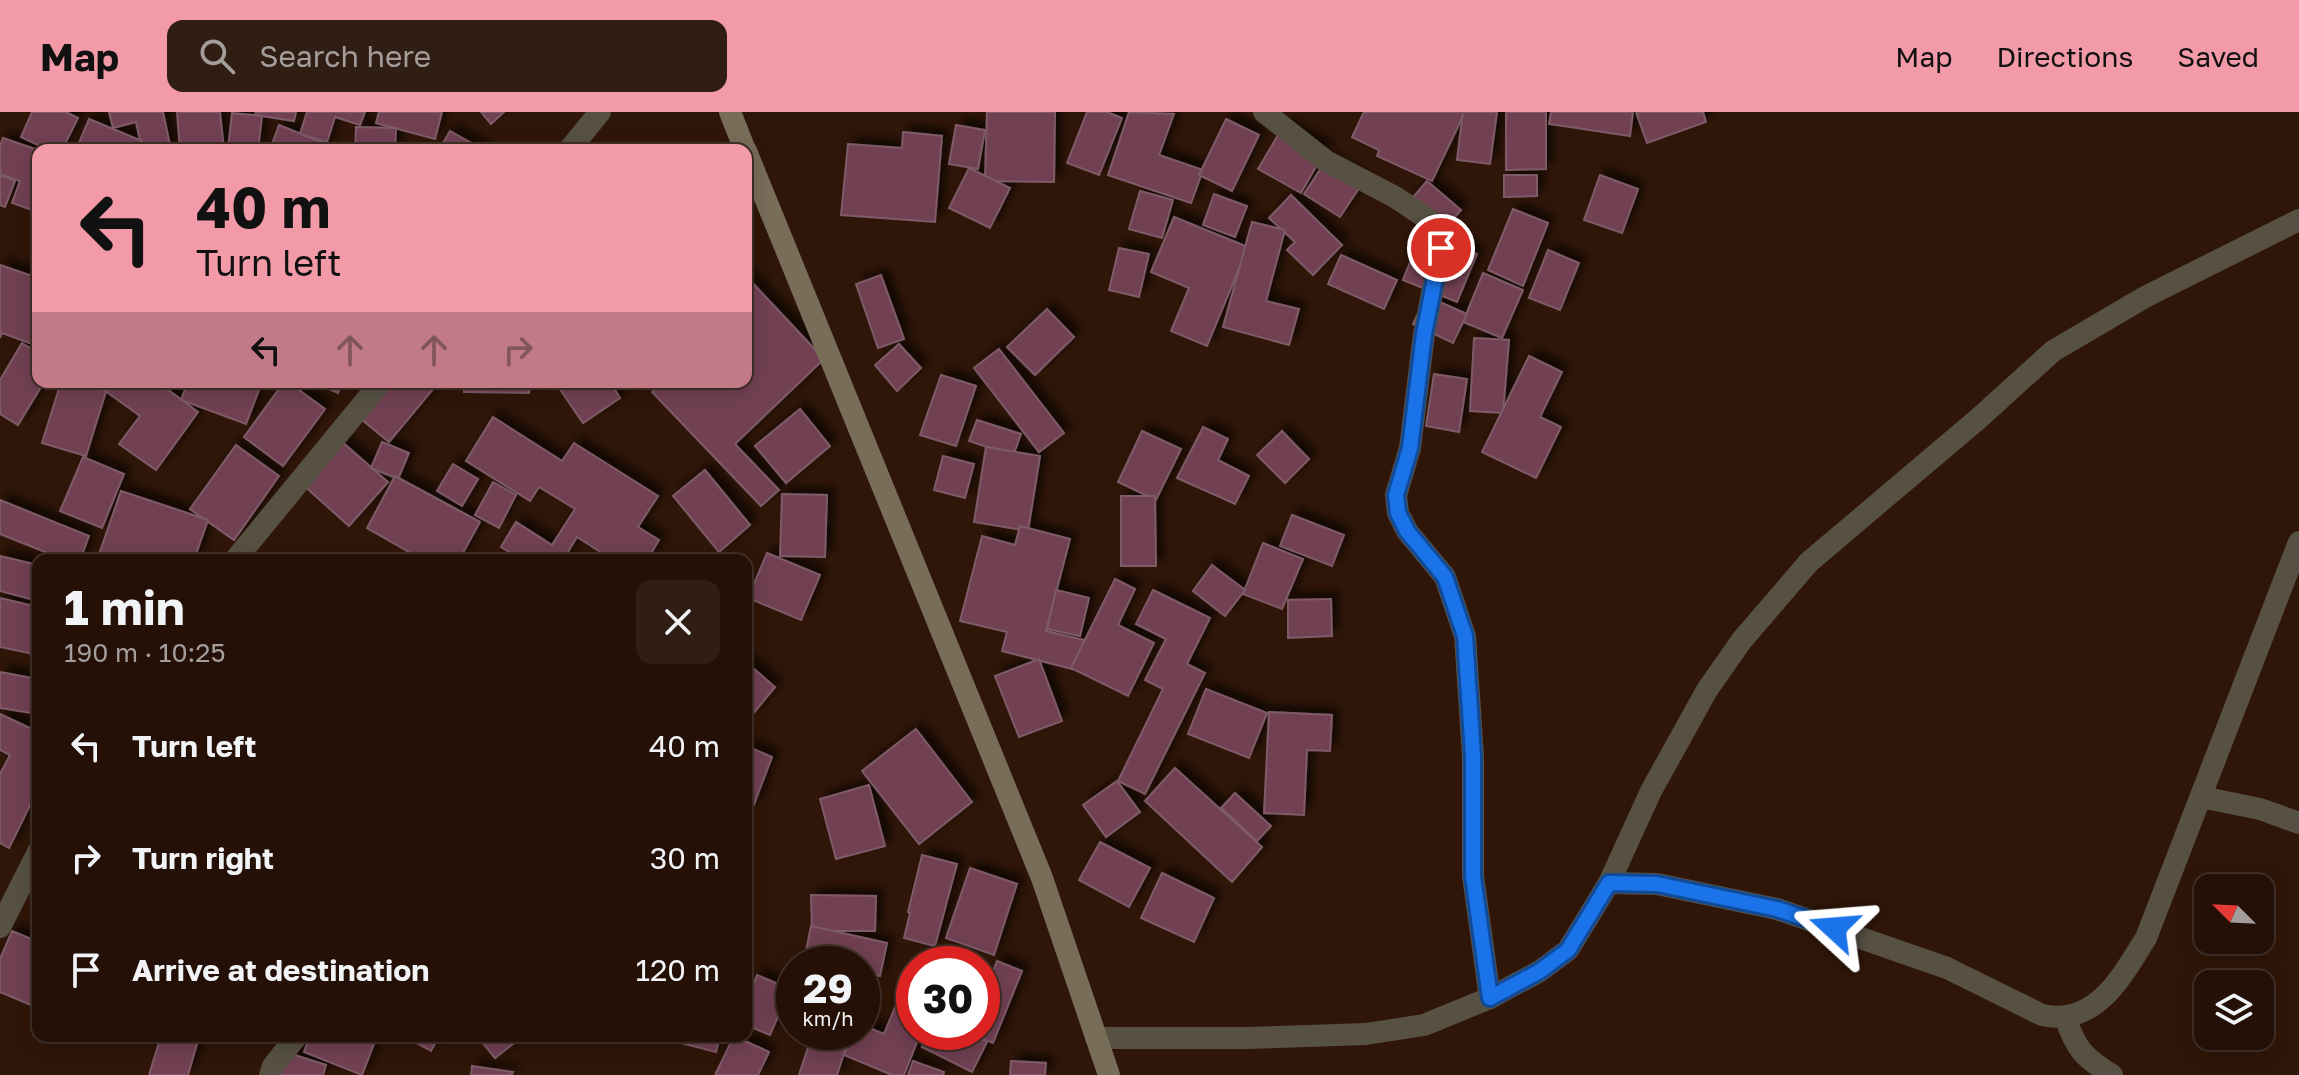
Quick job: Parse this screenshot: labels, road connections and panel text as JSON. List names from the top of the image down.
{
  "north": "top left",
  "page": {
    "header": "Map",
    "search": "Search here",
    "nav": ["Map", "Directions", "Saved"],
    "turn": ["40 m", "Turn left"],
    "heading": ["1 min", "190 m · 10:25"],
    "list": [
      {
        "name": "Turn left",
        "value": "40 m"
      },
      {
        "name": "Turn right",
        "value": "30 m"
      },
      {
        "name": "Arrive at destination",
        "value": "120 m"
      }
    ],
    "speed": "29 km/h",
    "limit": "30"
  }
}
